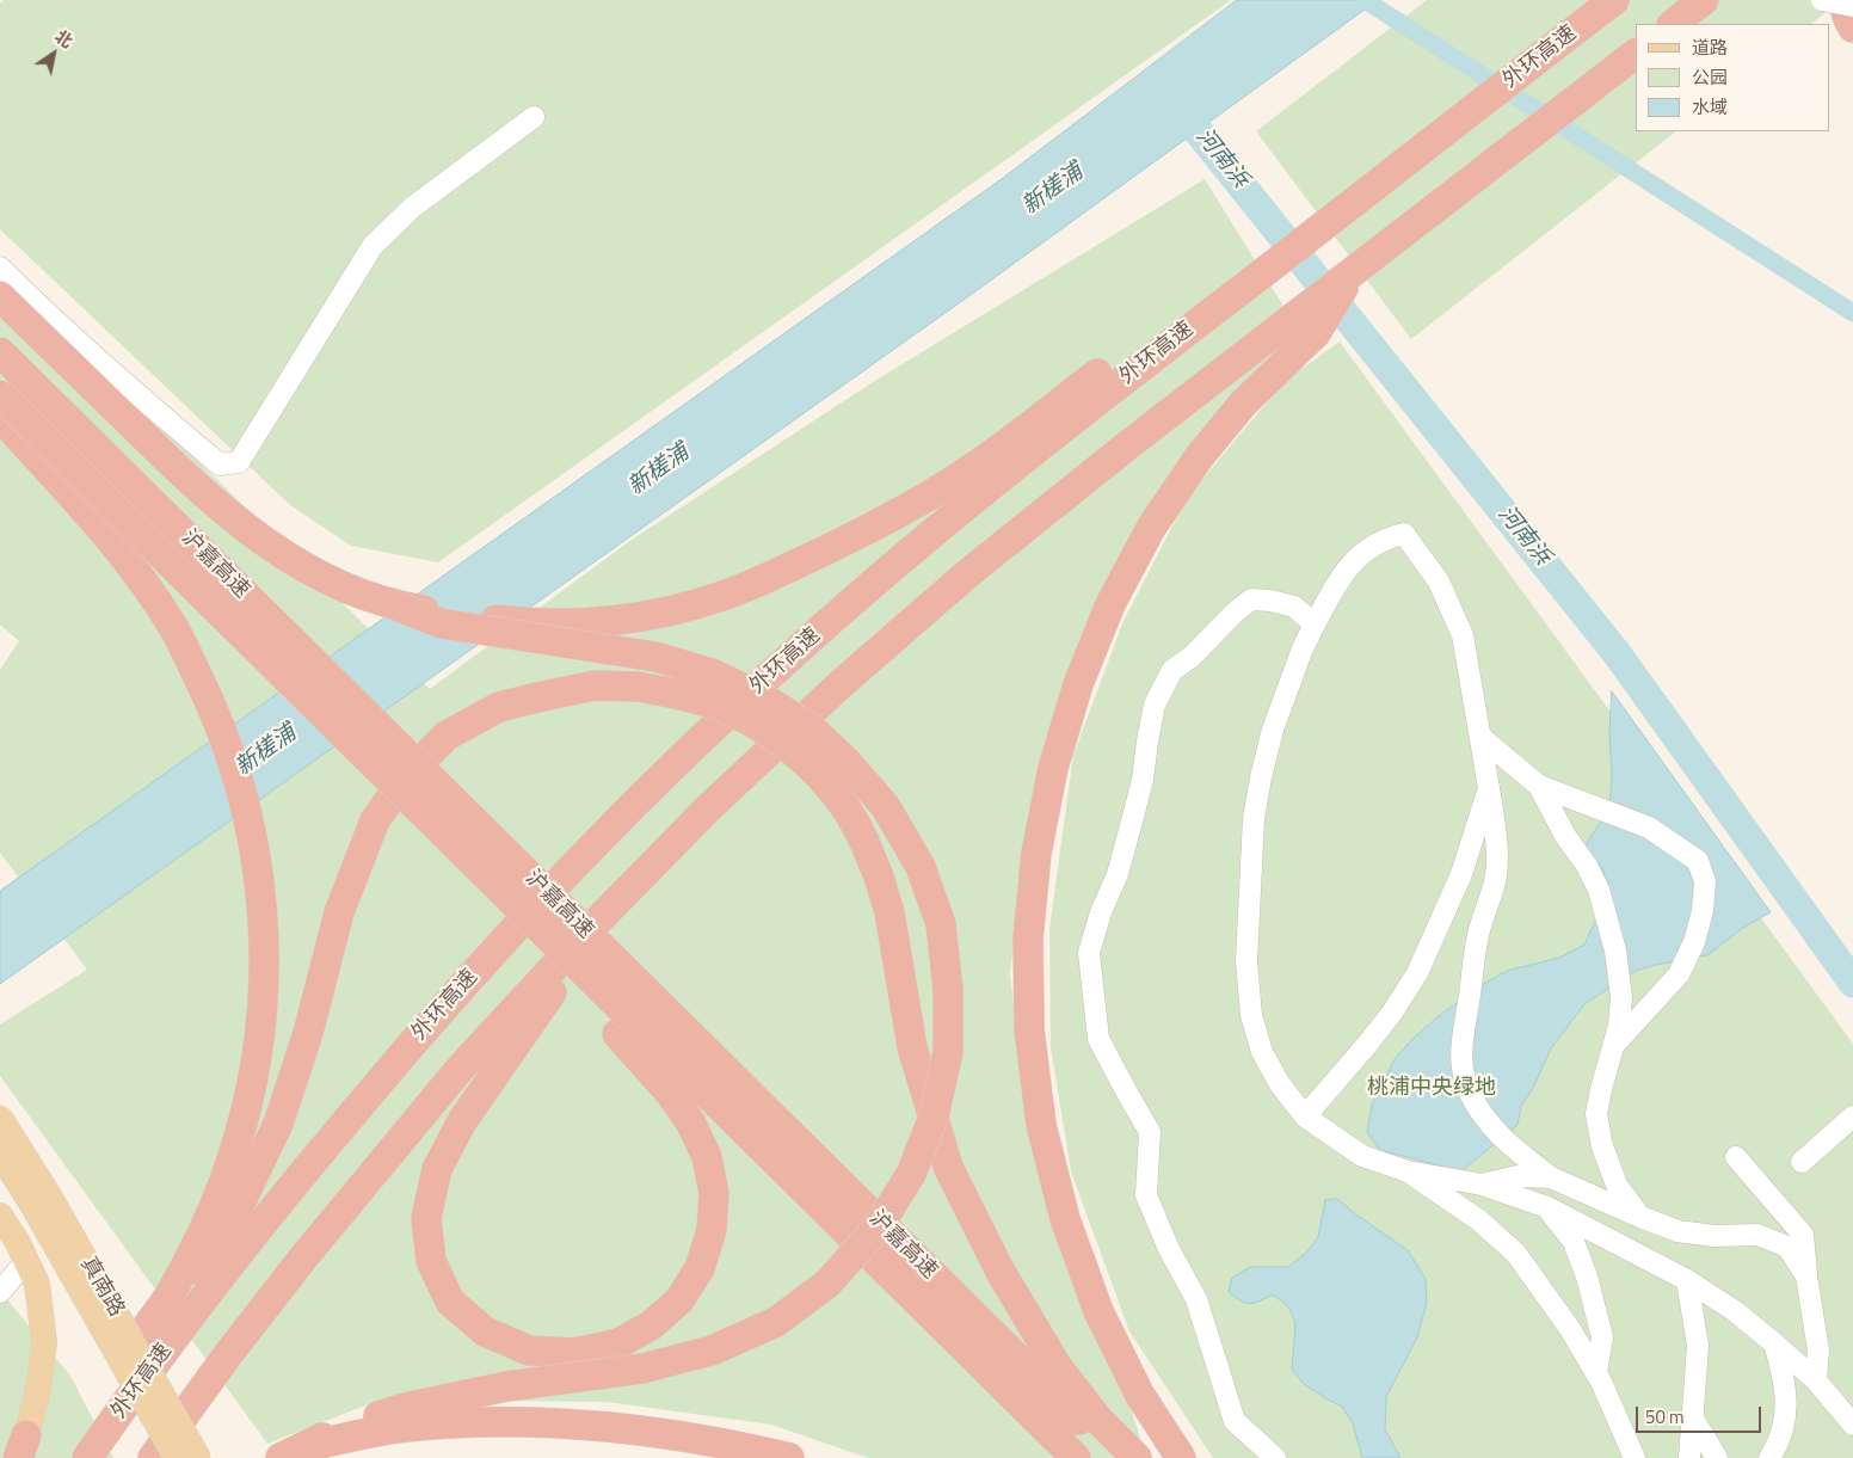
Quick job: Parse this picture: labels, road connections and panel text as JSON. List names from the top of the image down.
{
  "streets": {
    "highway": ["外环高速", "沪嘉高速"],
    "main road": ["真南路"]
  },
  "water": ["河南浜", "新槎浦"],
  "parks": ["桃浦中央绿地"],
  "legend": ["道路", "公园", "水域"],
  "scale_bar": "50 m",
  "north": "top right"
}
